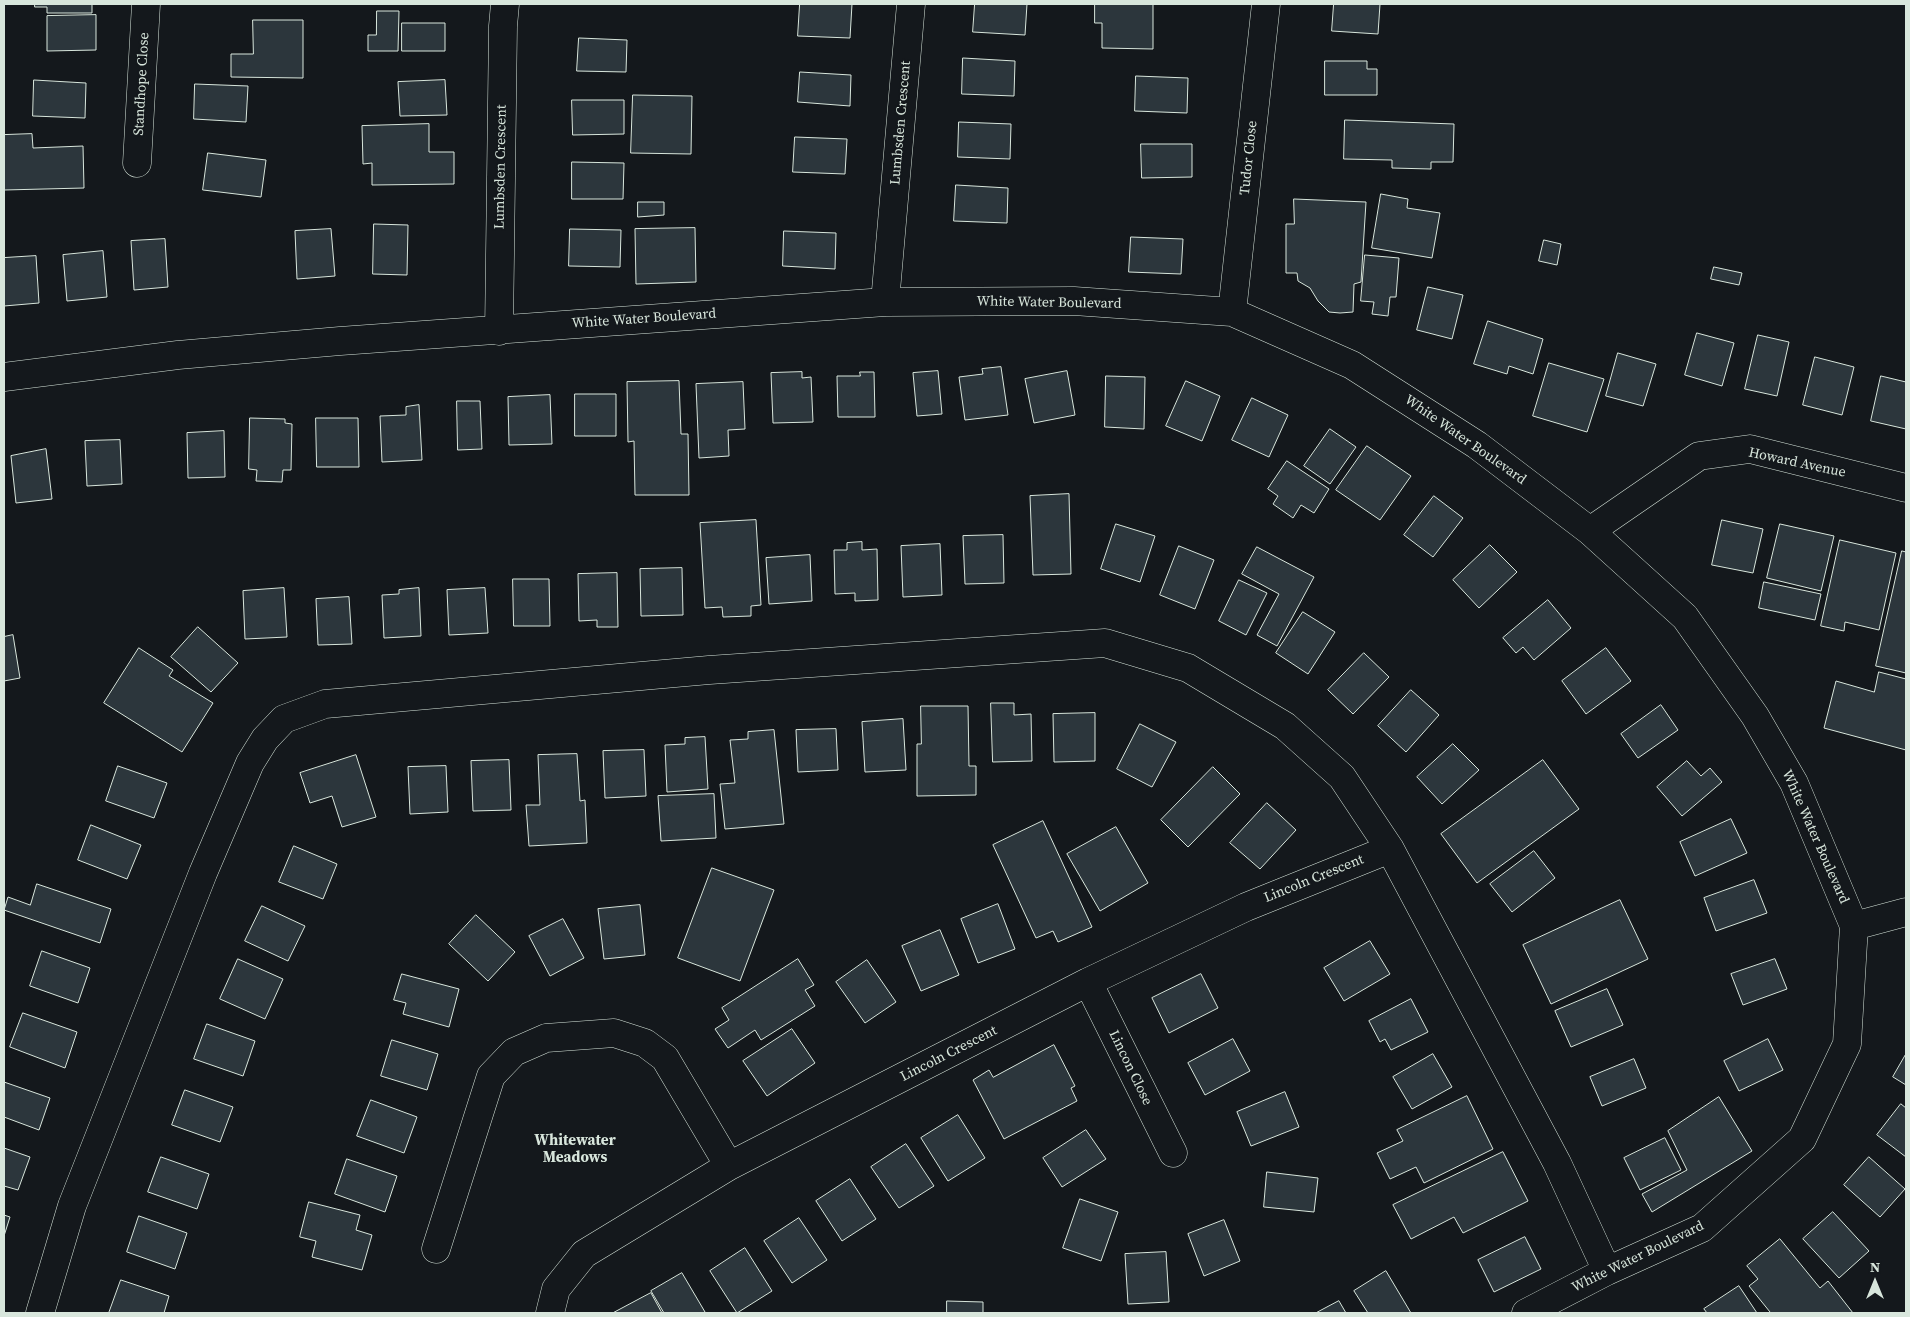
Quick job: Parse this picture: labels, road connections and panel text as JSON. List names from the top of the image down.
{
  "streets": {
    "street": [
      "Standhope Close",
      "Lumbsden Crescent",
      "Tudor Close",
      "White Water Boulevard",
      "Howard Avenue",
      "Lincoln Crescent",
      "Lincon Close"
    ]
  },
  "crossings": [
    ["Lumbsden Crescent", "White Water Boulevard"],
    ["Tudor Close", "White Water Boulevard"],
    ["White Water Boulevard", "Howard Avenue"],
    ["Lincoln Crescent", "Lincon Close"]
  ],
  "districts": ["Whitewater Meadows"],
  "north": "top"
}
